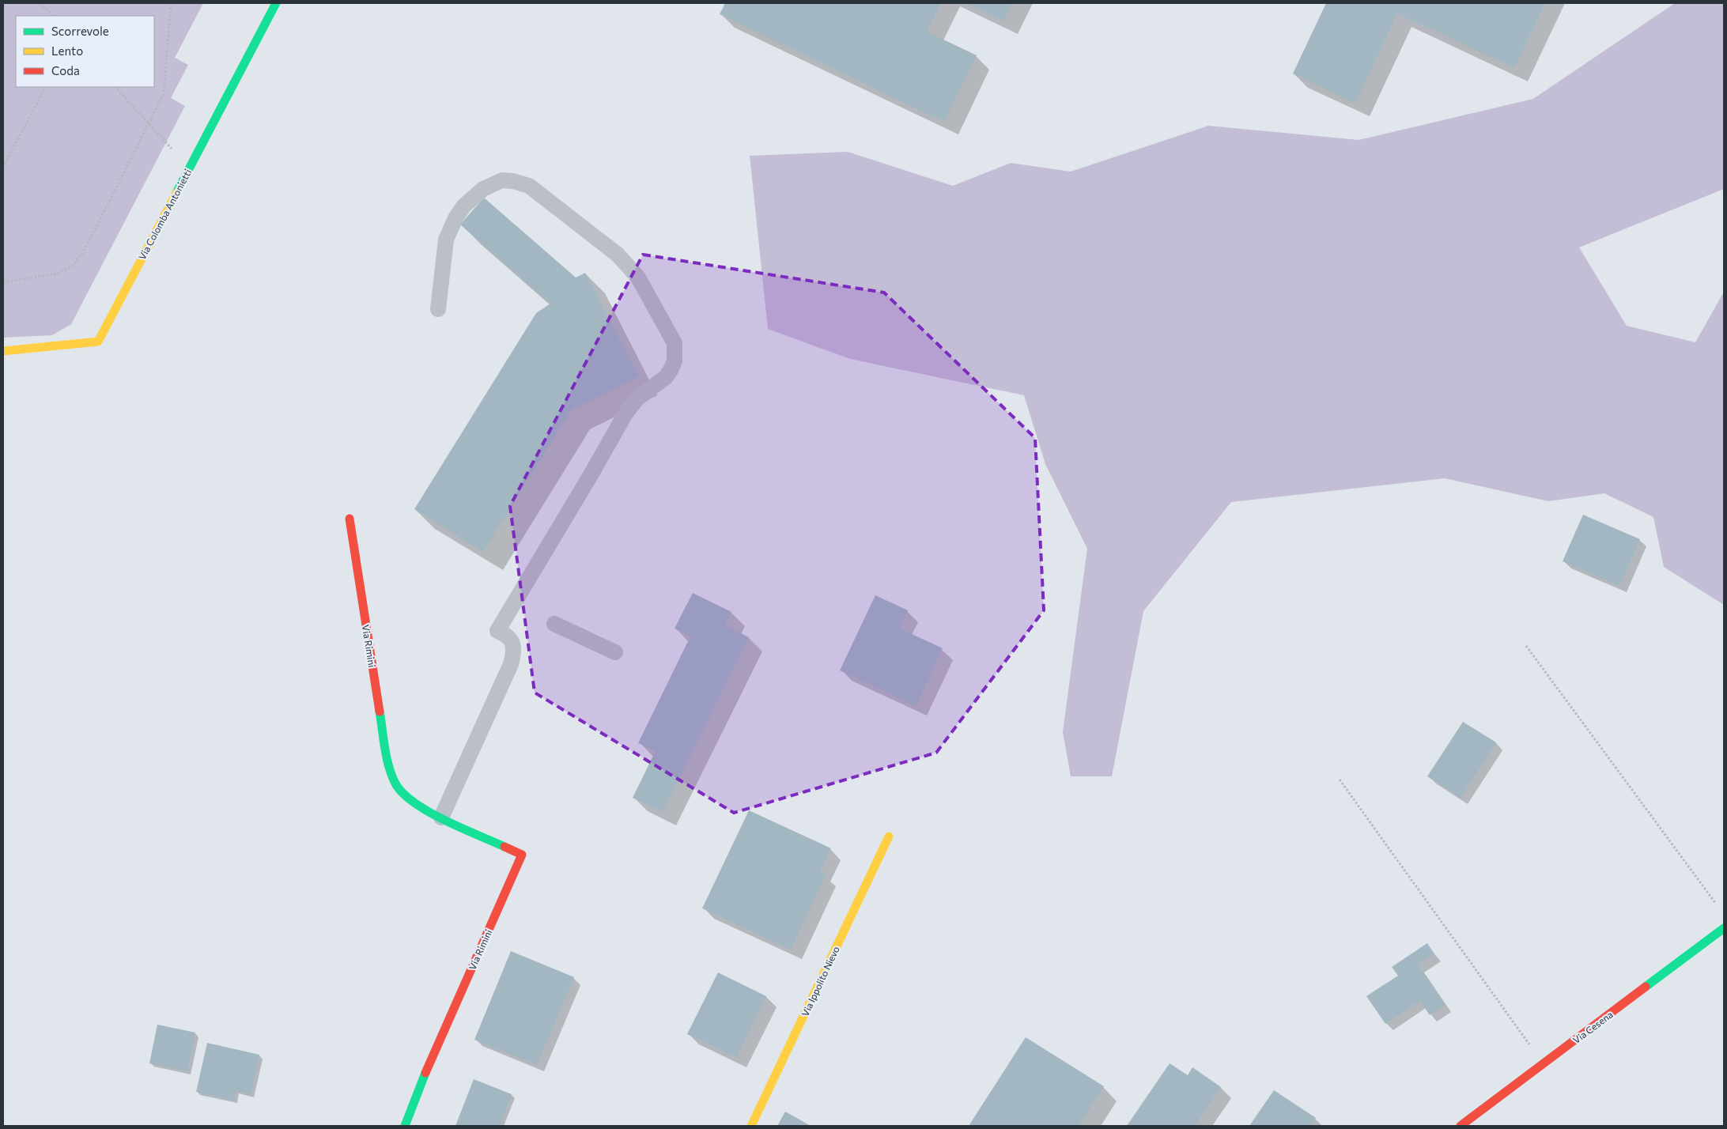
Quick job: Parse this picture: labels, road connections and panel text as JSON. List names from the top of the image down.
{
  "streets": {
    "street": [
      "Via Colomba Antonietti",
      "Via Rimini",
      "Via Ippolito Nievo",
      "Via Cesena"
    ]
  },
  "legend": ["Scorrevole", "Lento", "Coda"]
}
